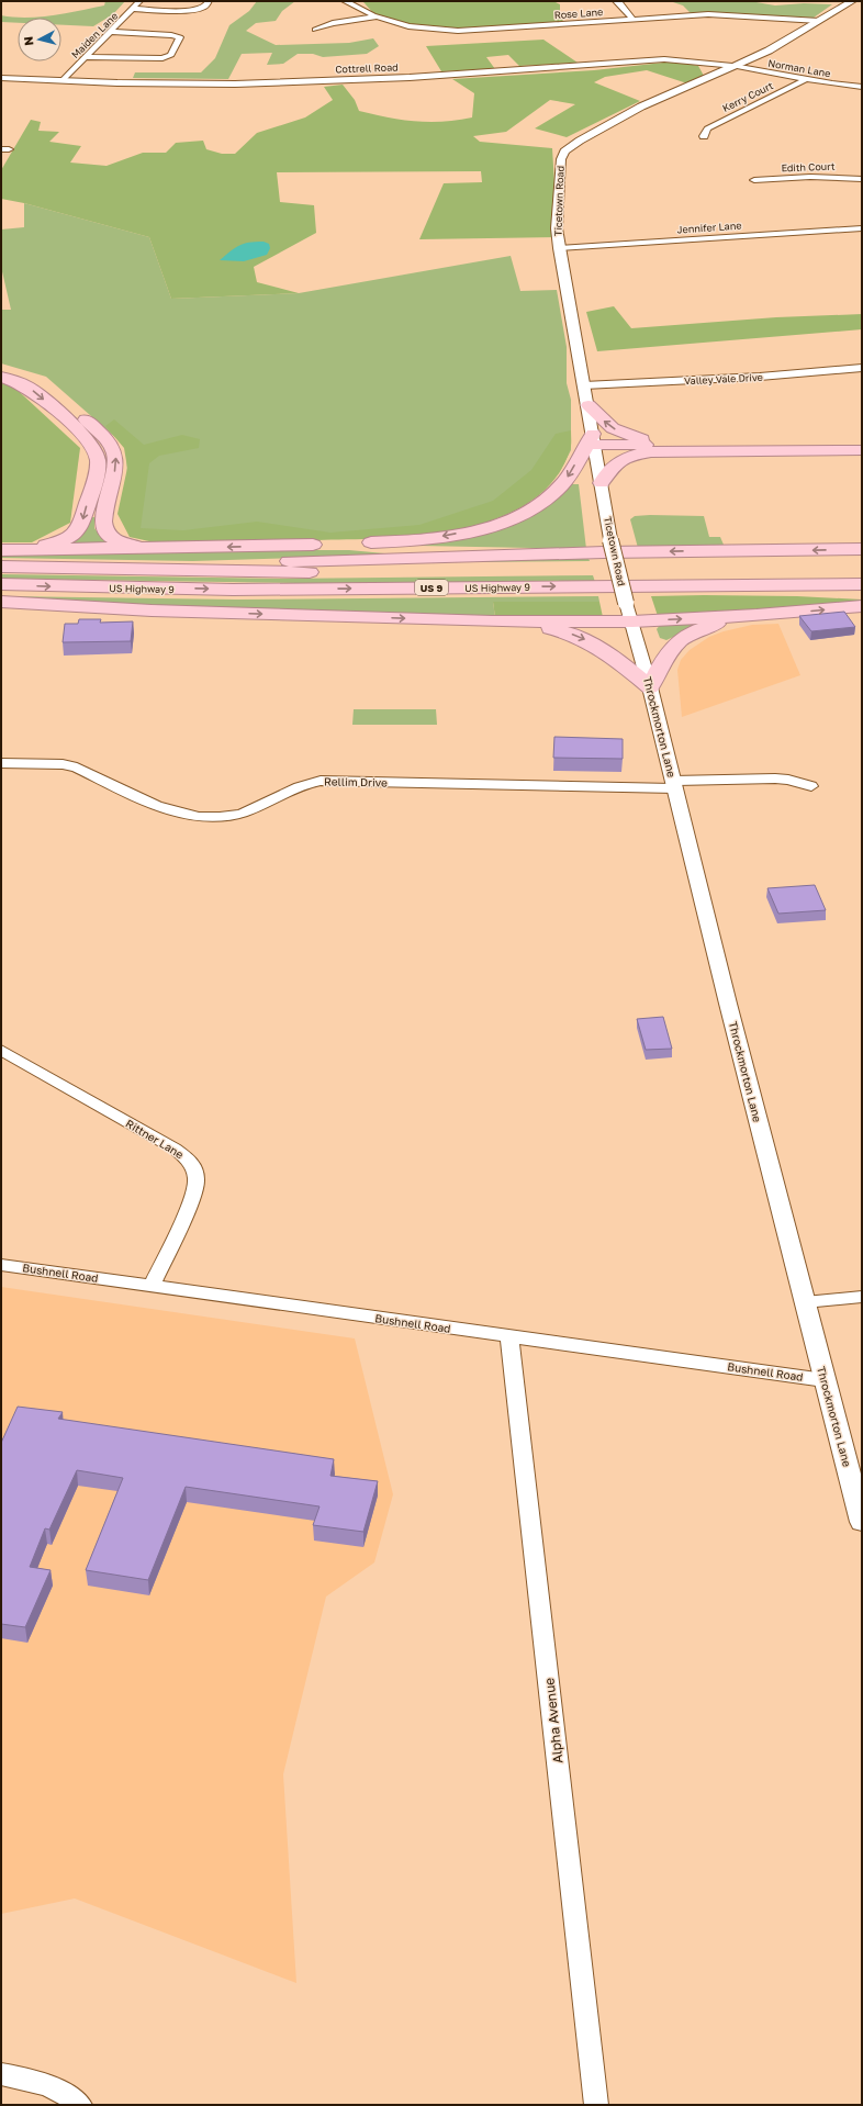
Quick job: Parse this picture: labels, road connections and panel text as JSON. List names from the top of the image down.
{
  "streets": {
    "highway": ["US 9", "US Highway 9"],
    "street": [
      "Rose Lane",
      "Maiden Lane",
      "Cottrell Road",
      "Norman Lane",
      "Kerry Court",
      "Edith Court",
      "Ticetown Road",
      "Jennifer Lane",
      "Valley Vale Drive",
      "Throckmorton Lane",
      "Rellim Drive",
      "Rittner Lane",
      "Bushnell Road",
      "Alpha Avenue"
    ]
  },
  "crossings": [
    ["Rose Lane", "Ticetown Road"],
    ["Maiden Lane", "Cottrell Road"],
    ["Cottrell Road", "Norman Lane"],
    ["Cottrell Road", "Ticetown Road"],
    ["Norman Lane", "Kerry Court"],
    ["Norman Lane", "Ticetown Road"],
    ["Ticetown Road", "Jennifer Lane"],
    ["Ticetown Road", "Valley Vale Drive"],
    ["Ticetown Road", "Throckmorton Lane"],
    ["Throckmorton Lane", "Rellim Drive"],
    ["Throckmorton Lane", "Bushnell Road"],
    ["Rittner Lane", "Bushnell Road"],
    ["Bushnell Road", "Alpha Avenue"]
  ],
  "north": "left"
}
